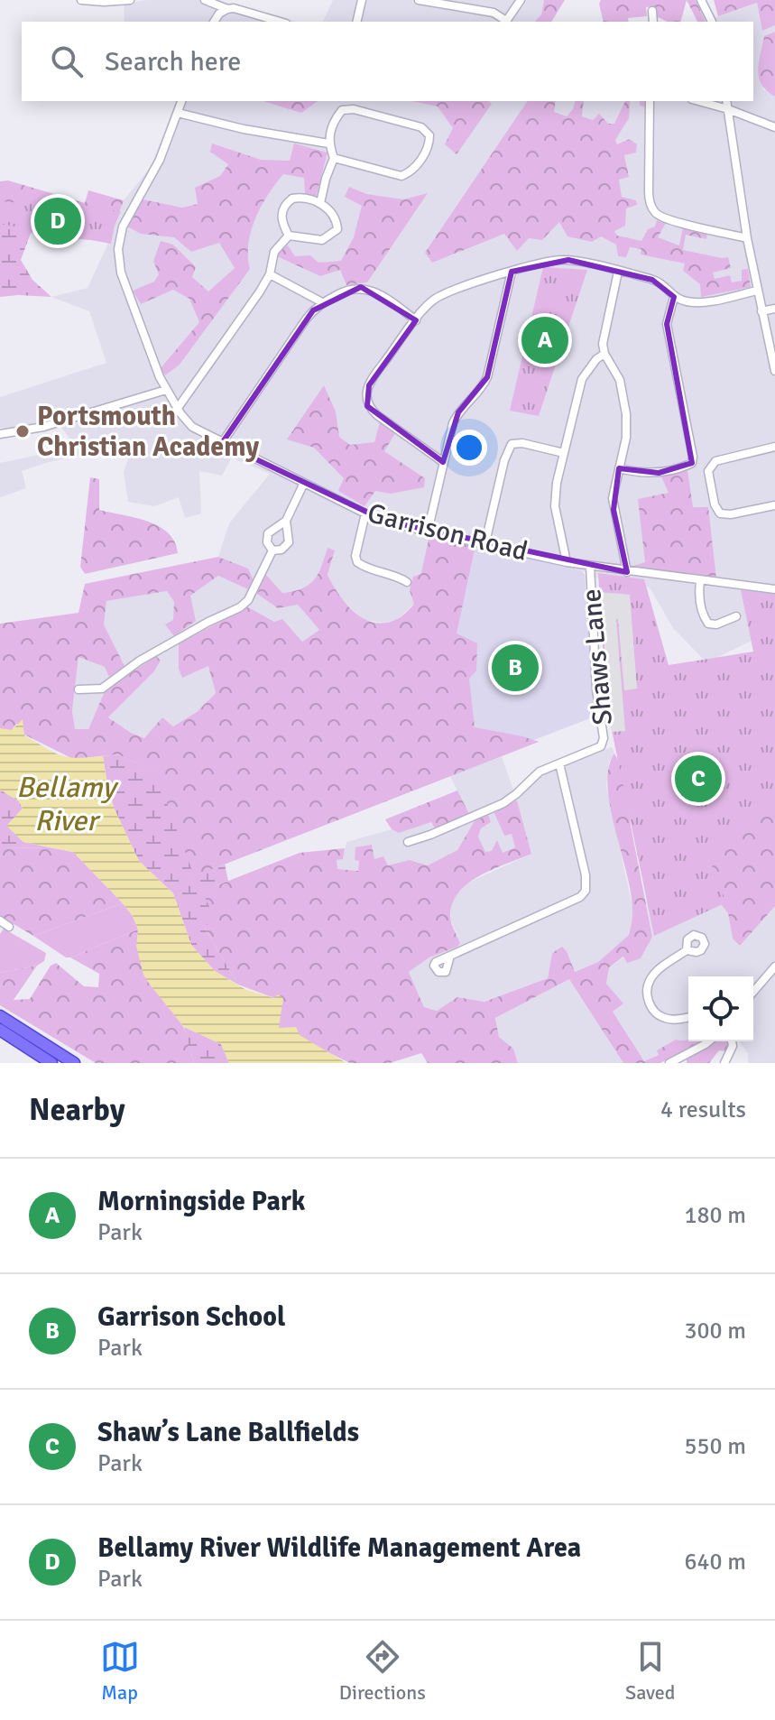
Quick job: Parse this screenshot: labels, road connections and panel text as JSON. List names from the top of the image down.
{
  "streets": {
    "street": ["Garrison Road", "Shaws Lane"]
  },
  "crossings": [
    ["Garrison Road", "Shaws Lane"]
  ],
  "water": ["Bellamy River"],
  "places": ["Portsmouth Christian Academy"],
  "page": {
    "search": "Search here",
    "pins": [
      "D",
      "A",
      "B",
      "C"
    ],
    "heading": ["Nearby", "4 results"],
    "list": [
      {
        "mark": "A",
        "name": "Morningside Park",
        "note": "Park",
        "value": "180 m"
      },
      {
        "mark": "B",
        "name": "Garrison School",
        "note": "Park",
        "value": "300 m"
      },
      {
        "mark": "C",
        "name": "Shaw’s Lane Ballfields",
        "note": "Park",
        "value": "550 m"
      },
      {
        "mark": "D",
        "name": "Bellamy River Wildlife Management Area",
        "note": "Park",
        "value": "640 m"
      }
    ],
    "nav": ["Map", "Directions", "Saved"]
  }
}
